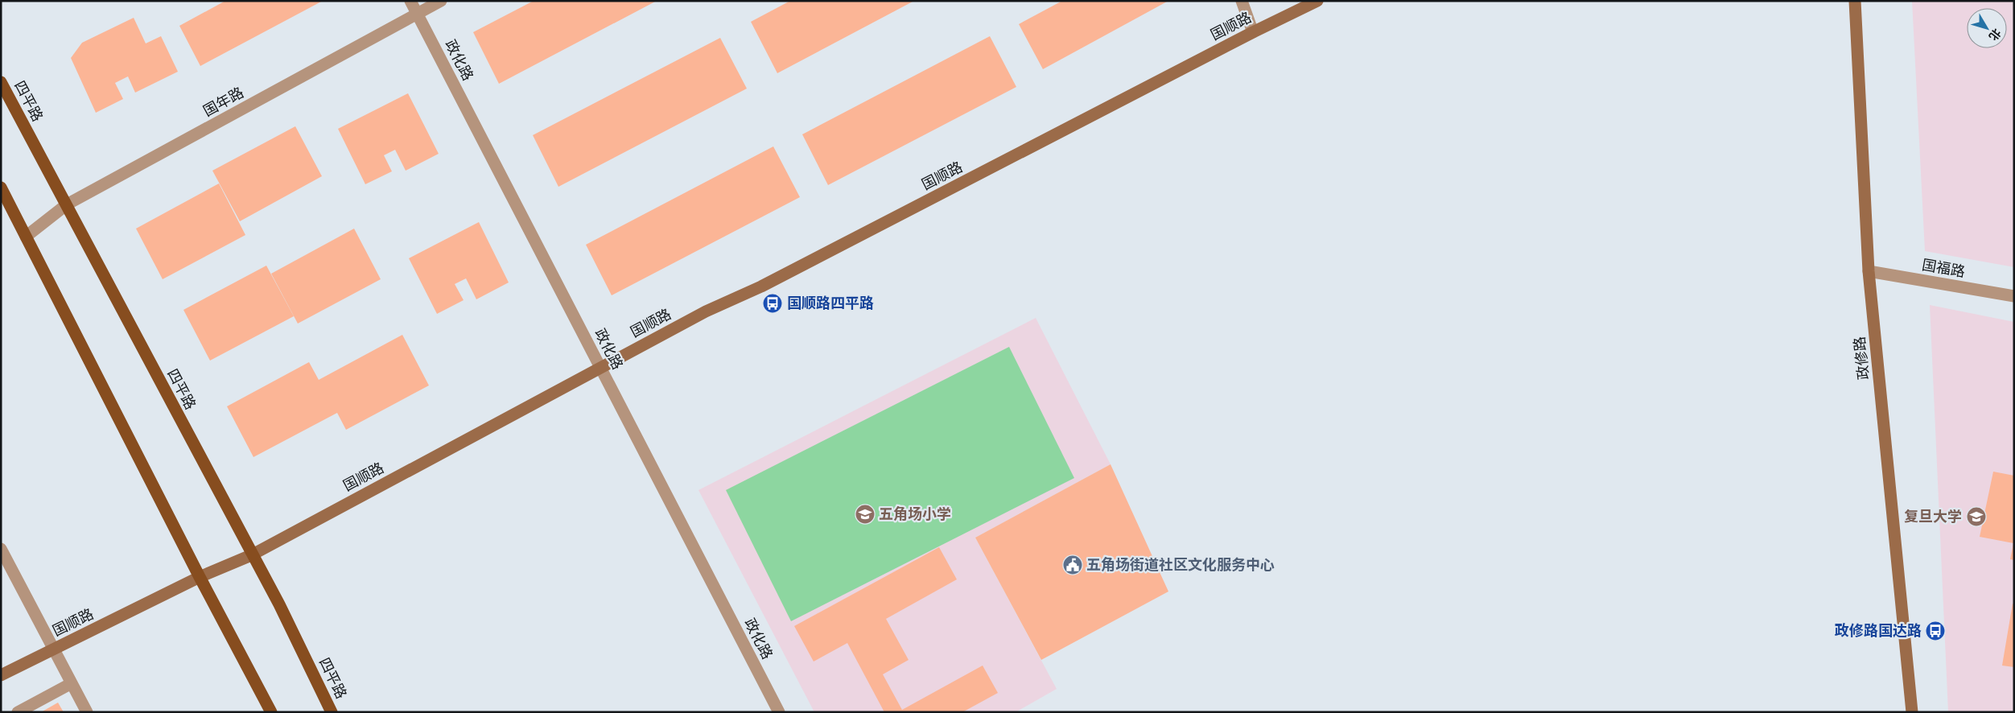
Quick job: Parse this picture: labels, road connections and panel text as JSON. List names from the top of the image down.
{
  "streets": {
    "main road": ["四平路"],
    "street": [
      "国顺路",
      "政化路",
      "国年路",
      "国福路",
      "政修路"
    ]
  },
  "crossings": [
    ["国顺路", "政化路"],
    ["国顺路", "四平路"],
    ["政化路", "国年路"],
    ["四平路", "国年路"],
    ["国福路", "政修路"]
  ],
  "places": {
    "bus stop": ["国顺路四平路", "政修路国达路"],
    "school or university": ["五角场小学", "复旦大学"],
    "public building": ["五角场街道社区文化服务中心"]
  },
  "north": "bottom right"
}
